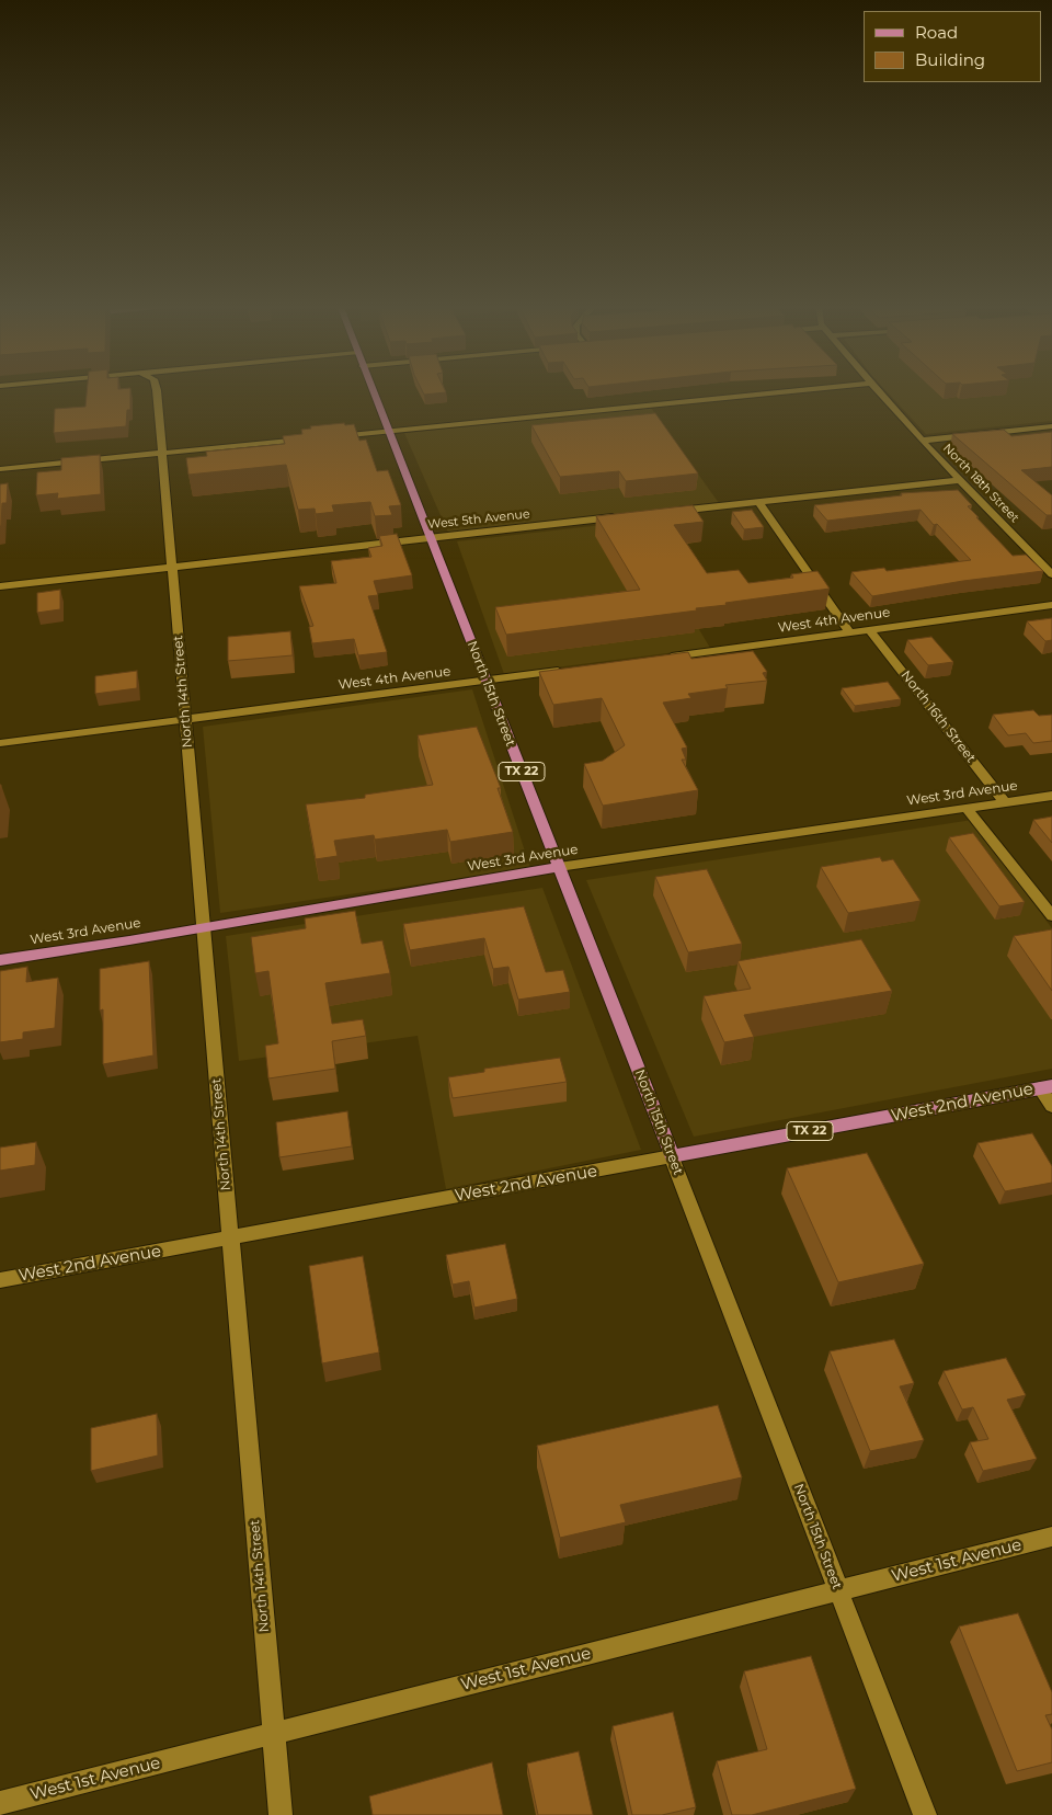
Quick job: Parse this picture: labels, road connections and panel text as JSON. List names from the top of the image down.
{
  "streets": {
    "main road": [
      "North 15th Street",
      "TX 22",
      "West 3rd Avenue",
      "West 2nd Avenue"
    ],
    "street": [
      "North 18th Street",
      "West 5th Avenue",
      "West 4th Avenue",
      "North 14th Street",
      "North 16th Street",
      "West 1st Avenue"
    ]
  },
  "crossings": [
    ["West 5th Avenue", "North 14th Street"],
    ["West 5th Avenue", "North 15th Street"],
    ["West 4th Avenue", "North 14th Street"],
    ["West 4th Avenue", "North 15th Street"],
    ["West 4th Avenue", "North 16th Street"],
    ["North 14th Street", "West 3rd Avenue"],
    ["North 14th Street", "West 2nd Avenue"],
    ["North 14th Street", "West 1st Avenue"],
    ["North 15th Street", "TX 22"],
    ["North 15th Street", "West 3rd Avenue"],
    ["North 15th Street", "West 2nd Avenue"],
    ["North 15th Street", "West 1st Avenue"],
    ["North 16th Street", "West 3rd Avenue"]
  ],
  "legend": ["Road", "Building"]
}
